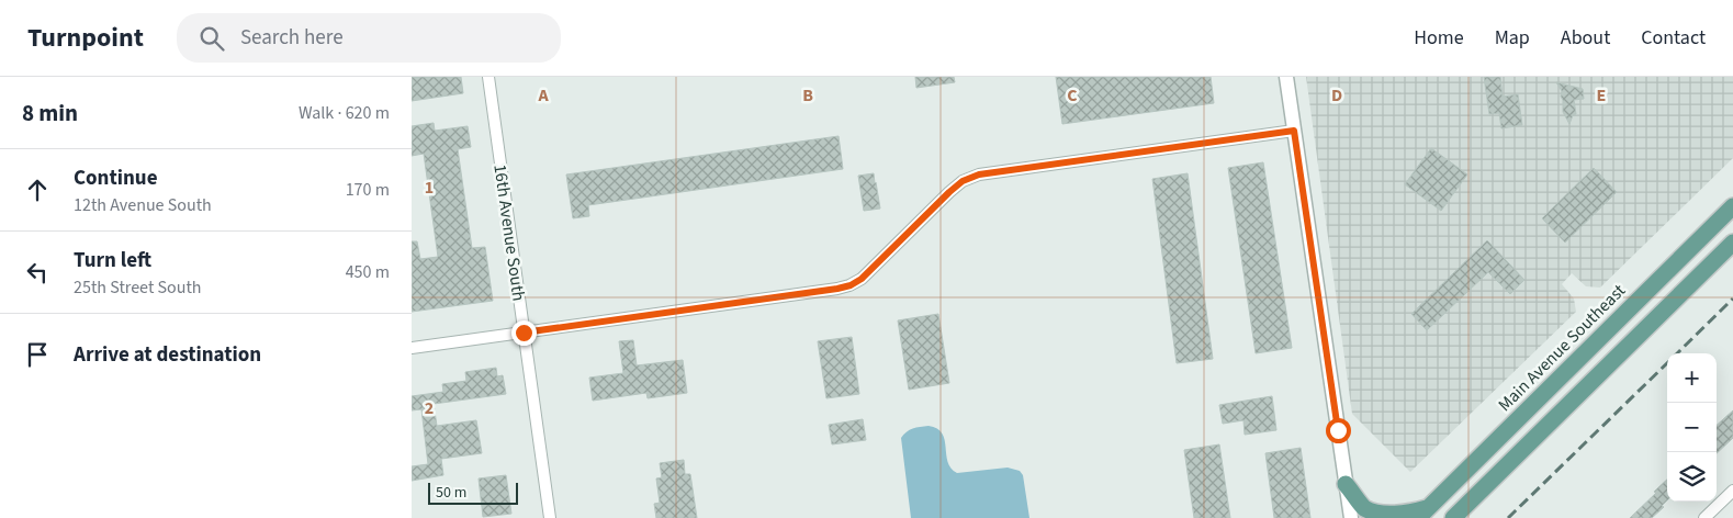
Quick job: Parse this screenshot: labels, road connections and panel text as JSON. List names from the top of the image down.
{
  "streets": {
    "main road": ["Main Avenue Southeast"],
    "street": ["16th Avenue South"]
  },
  "scale_bar": "50 m",
  "page": {
    "header": "Turnpoint",
    "search": "Search here",
    "nav": [
      "Home",
      "Map",
      "About",
      "Contact"
    ],
    "heading": ["8 min", "Walk · 620 m"],
    "list": [
      ["Continue", "12th Avenue South", "170 m"],
      ["Turn left", "25th Street South", "450 m"],
      "Arrive at destination"
    ],
    "map_buttons": ["+", "−"],
    "scale": "50 m"
  },
  "grid": {
    "columns": [
      "A",
      "B",
      "C",
      "D",
      "E"
    ],
    "rows": ["1", "2"]
  }
}
